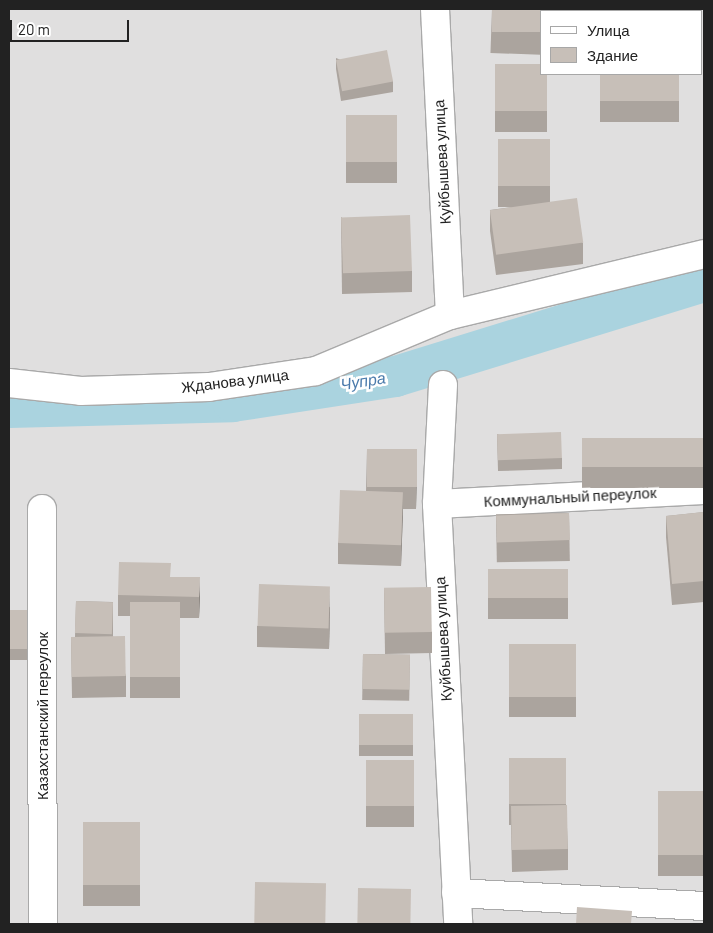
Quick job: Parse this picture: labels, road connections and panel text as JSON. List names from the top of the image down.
{
  "streets": {
    "street": [
      "Куйбышева улица",
      "Жданова улица",
      "Коммунальный переулок",
      "Казахстанский переулок"
    ]
  },
  "crossings": [
    ["Куйбышева улица", "Жданова улица"],
    ["Куйбышева улица", "Коммунальный переулок"]
  ],
  "water": ["Чупра"],
  "legend": ["Улица", "Здание"],
  "scale_bar": "20 m"
}
